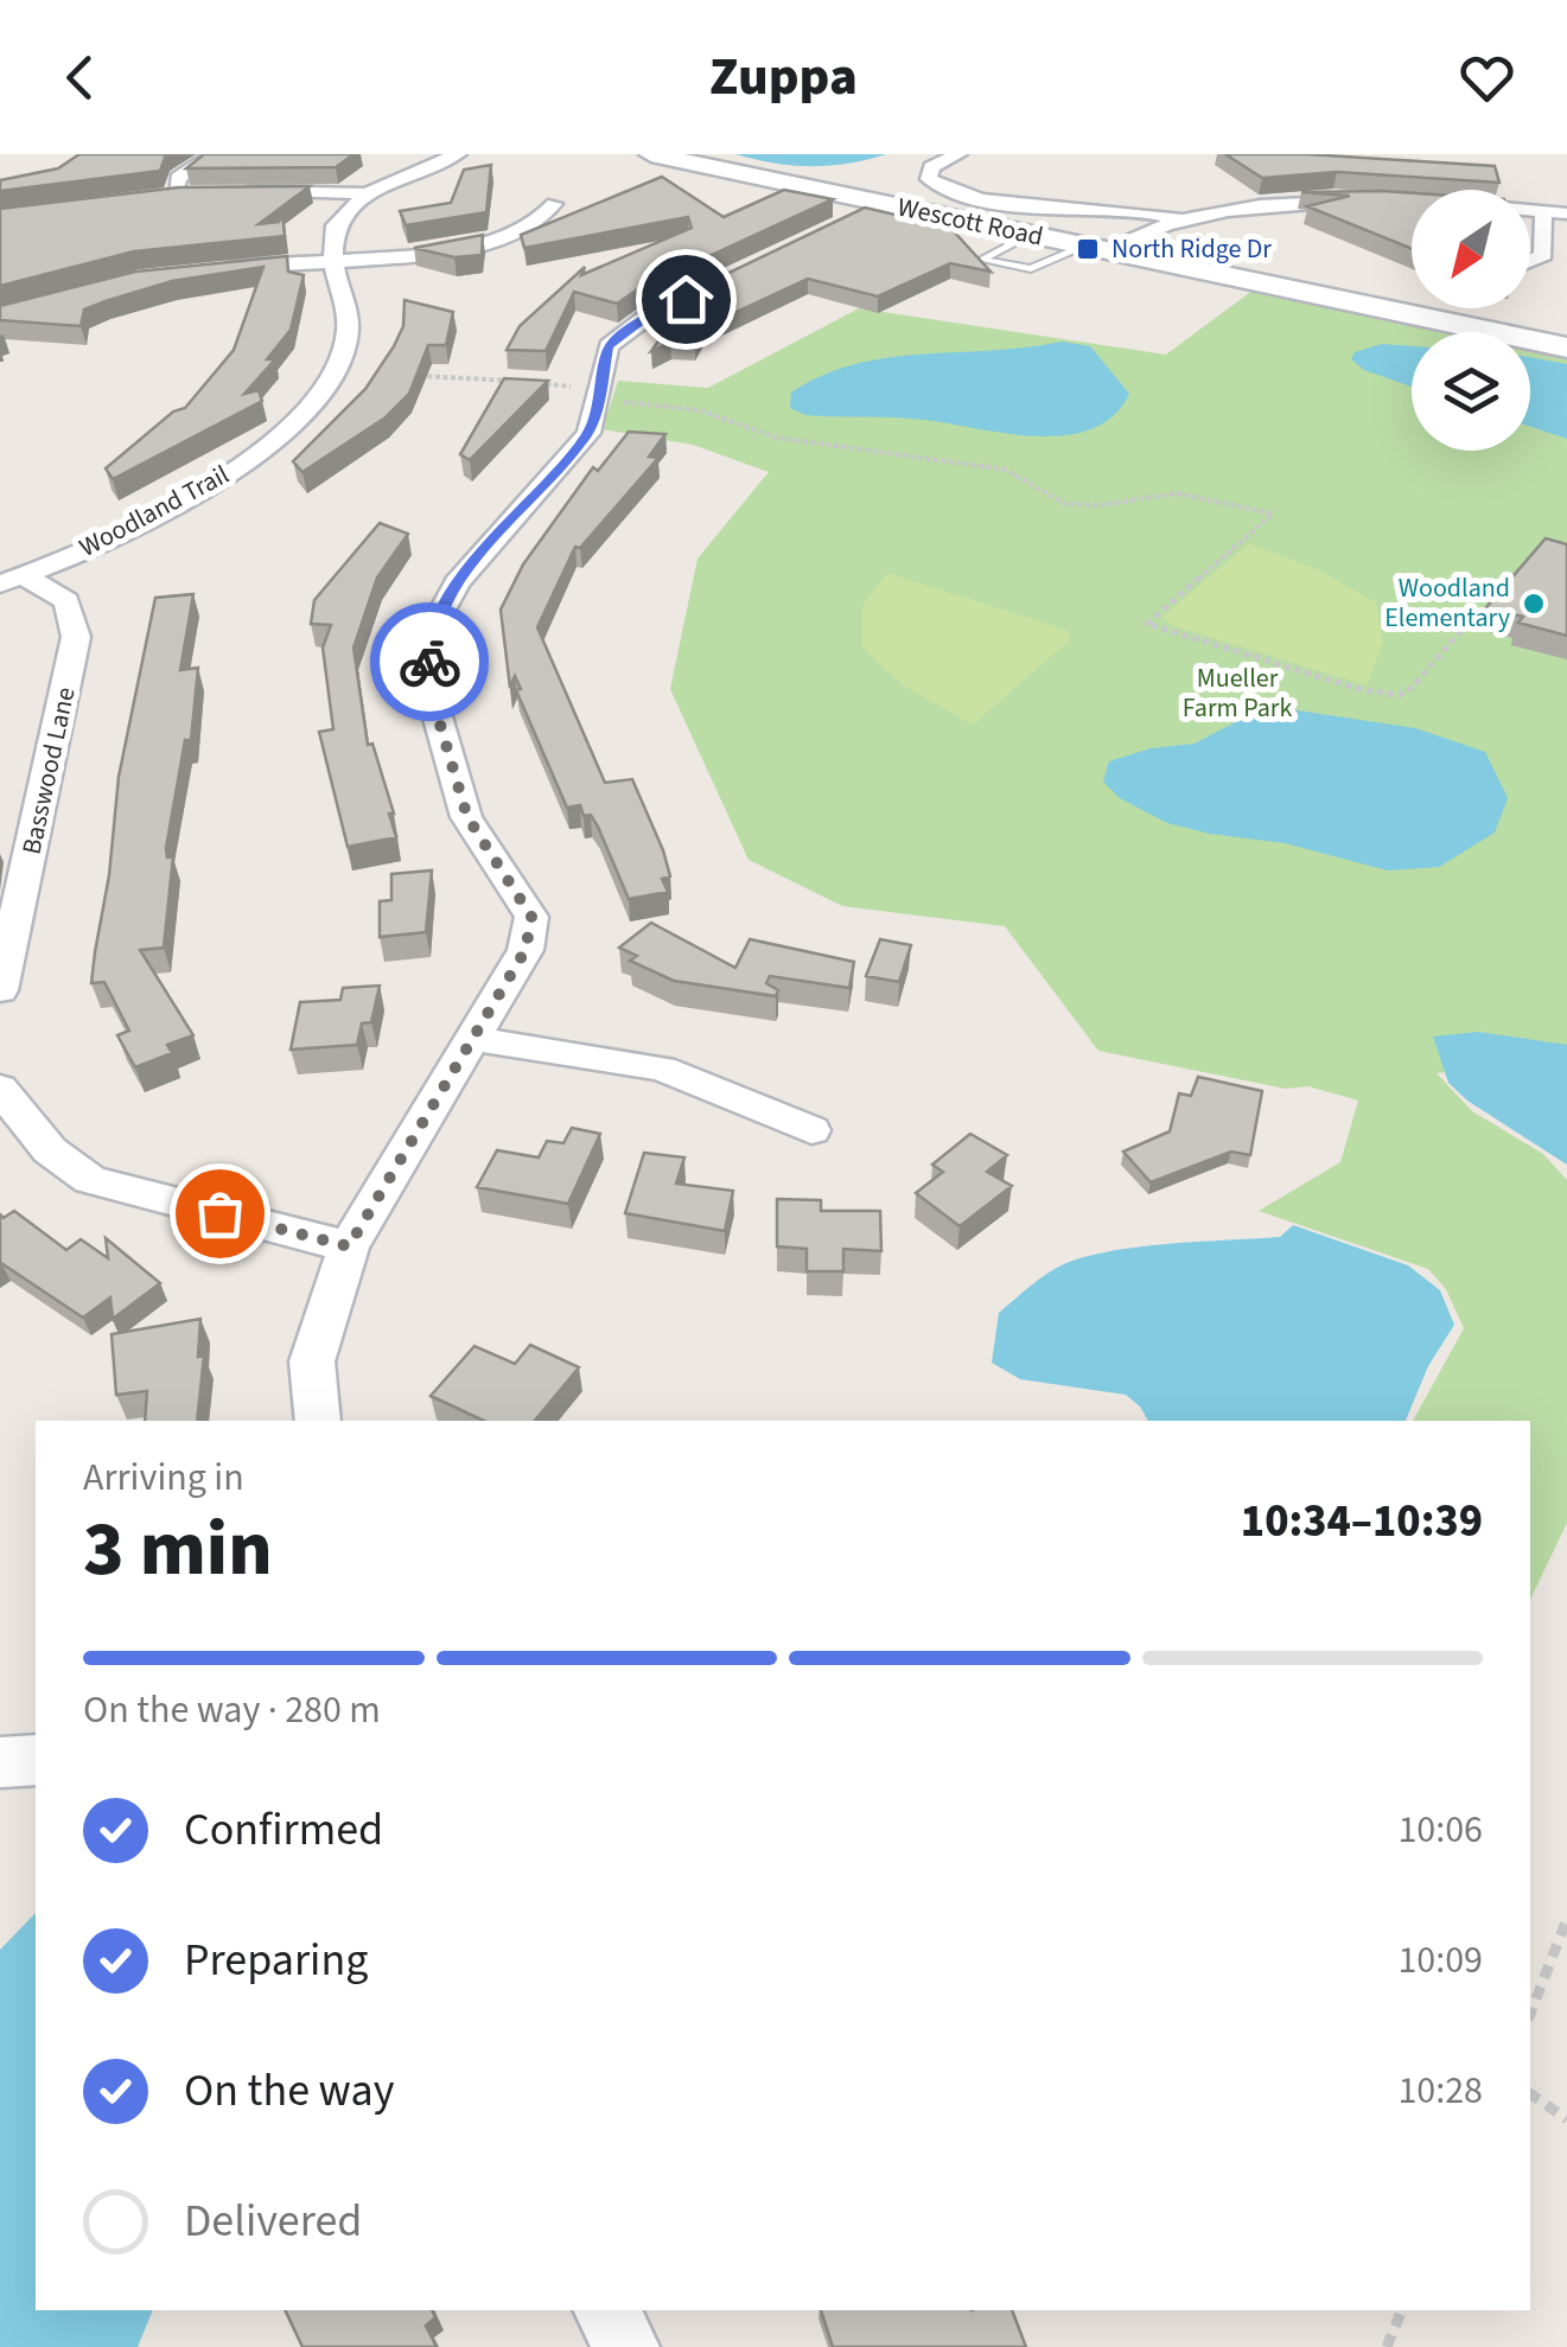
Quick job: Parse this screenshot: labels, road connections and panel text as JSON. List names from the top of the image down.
{
  "streets": {
    "street": ["Wescott Road", "Woodland Trail", "Basswood Lane"]
  },
  "crossings": [
    ["Woodland Trail", "Basswood Lane"]
  ],
  "parks": ["Mueller Farm Park"],
  "places": {
    "transit": ["North Ridge Dr"],
    "other": ["Woodland Elementary"]
  },
  "north": "bottom left",
  "page": {
    "header": "Zuppa",
    "heading": ["3 min", "Arriving in", "10:34–10:39"],
    "bar": "On the way · 280 m",
    "list": [
      ["Confirmed", "10:06"],
      ["Preparing", "10:09"],
      ["On the way", "10:28"],
      "Delivered"
    ]
  }
}
